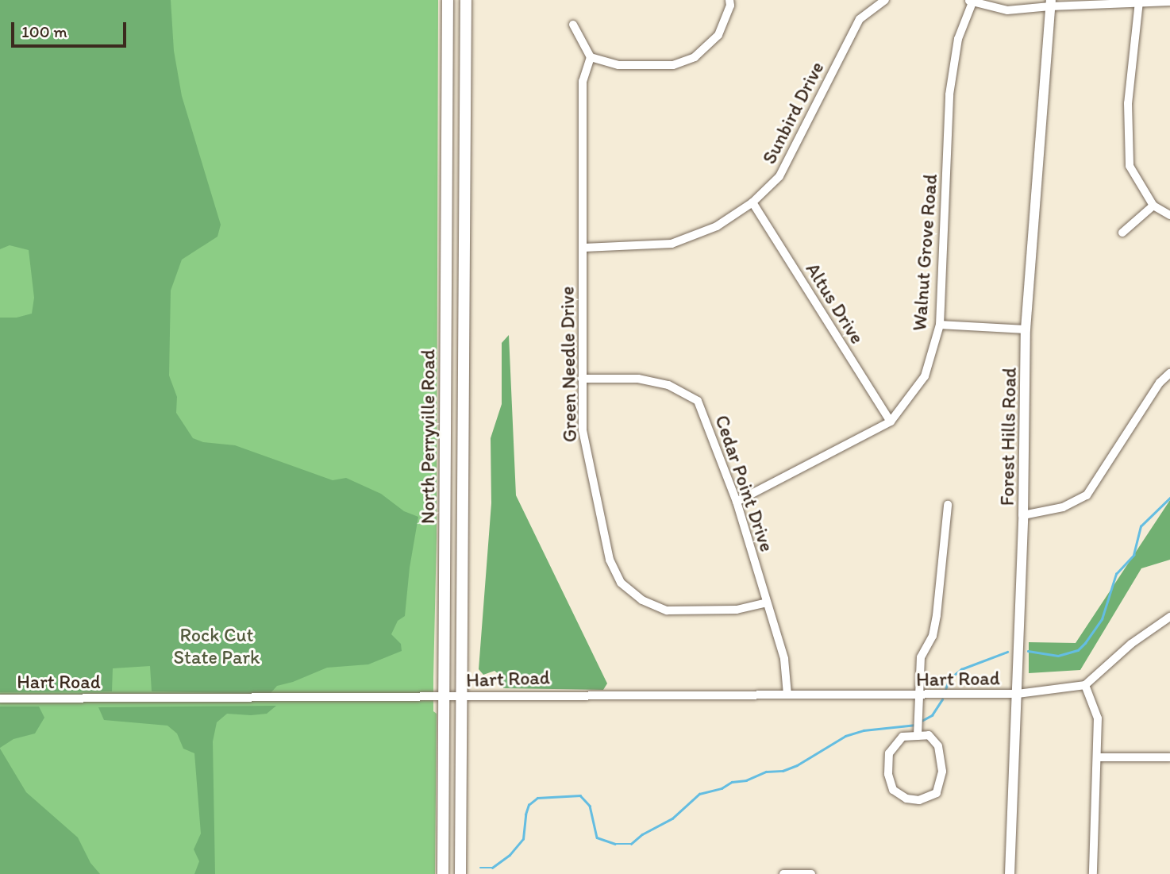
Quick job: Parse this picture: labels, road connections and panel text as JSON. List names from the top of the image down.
{
  "streets": {
    "main road": ["North Perryville Road"],
    "street": [
      "Sunbird Drive",
      "Walnut Grove Road",
      "Altus Drive",
      "Green Needle Drive",
      "Forest Hills Road",
      "Cedar Point Drive",
      "Hart Road"
    ]
  },
  "crossings": [
    ["Sunbird Drive", "Altus Drive"],
    ["Sunbird Drive", "Green Needle Drive"],
    ["Walnut Grove Road", "Altus Drive"],
    ["Walnut Grove Road", "Cedar Point Drive"],
    ["Green Needle Drive", "Cedar Point Drive"],
    ["North Perryville Road", "Hart Road"],
    ["Forest Hills Road", "Hart Road"],
    ["Cedar Point Drive", "Hart Road"]
  ],
  "parks": ["Rock Cut State Park"],
  "scale_bar": "100 m"
}
